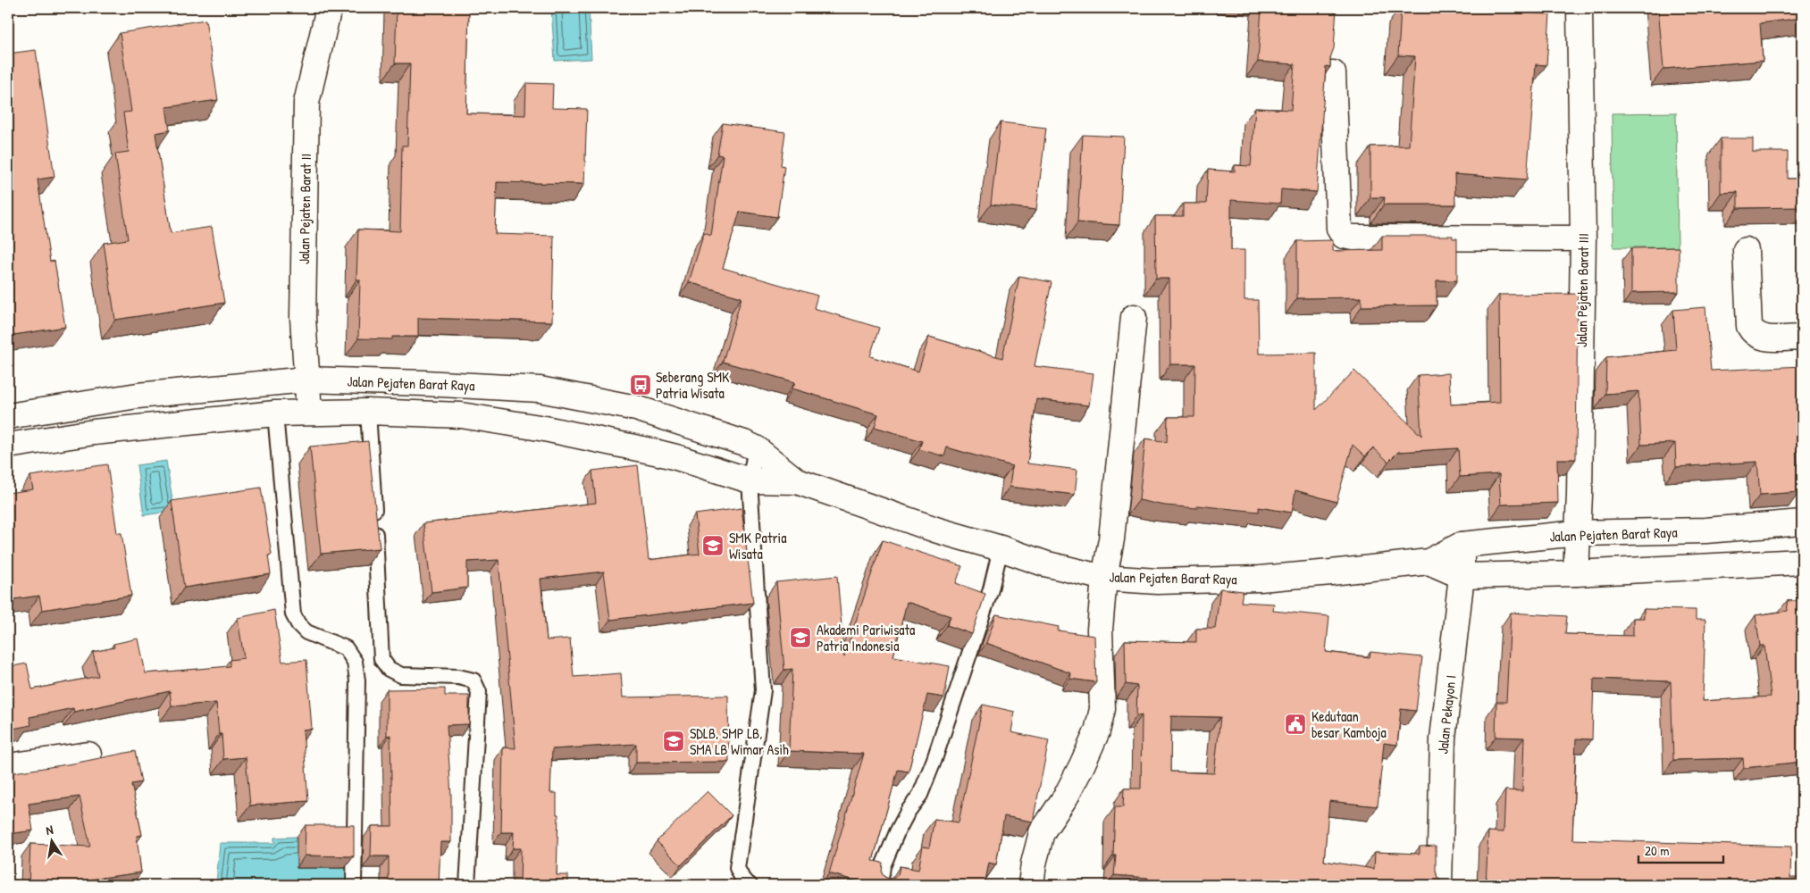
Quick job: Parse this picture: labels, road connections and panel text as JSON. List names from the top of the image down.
{
  "streets": {
    "street": [
      "Jalan Pejaten Barat II",
      "Jalan Pejaten Barat III",
      "Jalan Pejaten Barat Raya",
      "Jalan Pekayon I"
    ]
  },
  "crossings": [
    ["Jalan Pejaten Barat II", "Jalan Pejaten Barat Raya"],
    ["Jalan Pejaten Barat III", "Jalan Pejaten Barat Raya"],
    ["Jalan Pejaten Barat Raya", "Jalan Pekayon I"]
  ],
  "places": {
    "bus stop": ["Seberang SMK Patria Wisata"],
    "school or university": ["SMK Patria Wisata", "Akademi Pariwisata Patria Indonesia", "SDLB, SMP LB, SMA LB Wimar Asih"],
    "public building": ["Kedutaan besar Kamboja"]
  },
  "scale_bar": "20 m",
  "north": "top"
}
